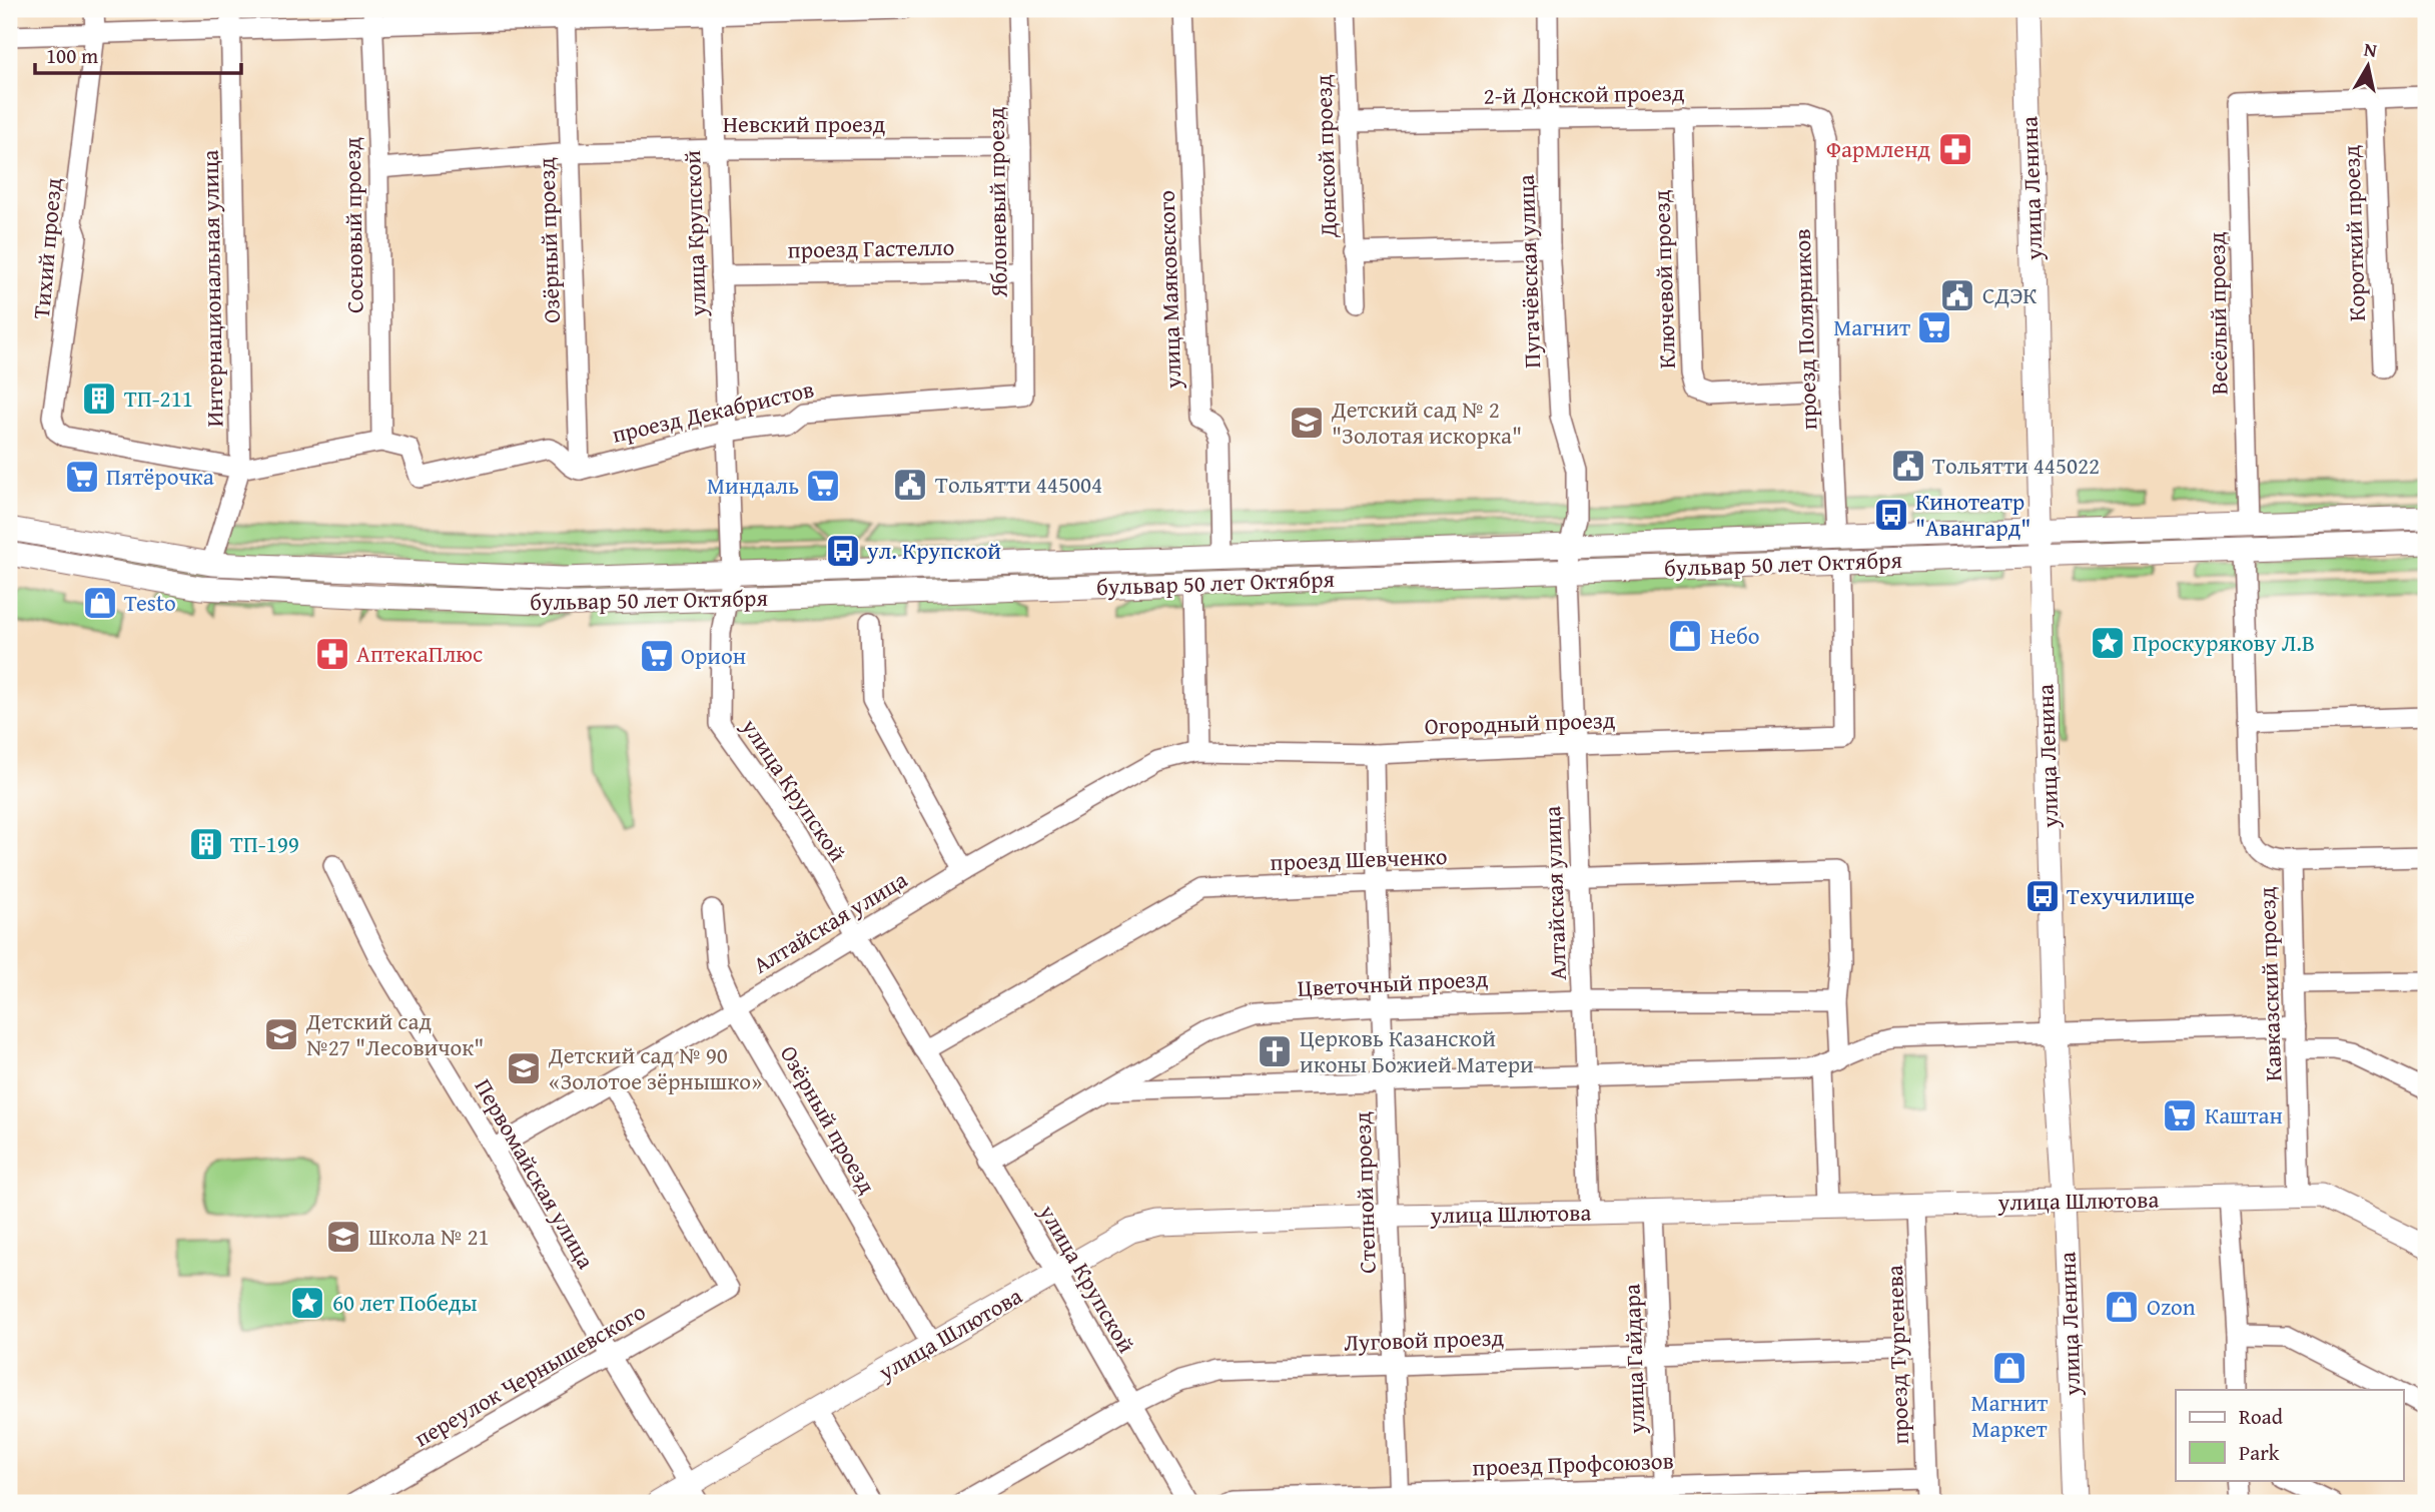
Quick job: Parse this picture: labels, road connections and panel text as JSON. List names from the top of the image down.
{
  "streets": {
    "main road": ["улица Ленина", "бульвар 50 лет Октября", "улица Шлютова"],
    "street": [
      "2-й Донской проезд",
      "Невский проезд",
      "Донской проезд",
      "Яблоневый проезд",
      "Сосновый проезд",
      "улица Крупской",
      "Короткий проезд",
      "Озёрный проезд",
      "Тихий проезд",
      "проезд Гастелло",
      "Пугачёвская улица",
      "Ключевой проезд",
      "Интернациональная улица",
      "улица Маяковского",
      "Весёлый проезд",
      "проезд Полярников",
      "проезд Декабристов",
      "Огородный проезд",
      "проезд Шевченко",
      "Алтайская улица",
      "Цветочный проезд",
      "Кавказский проезд",
      "Первомайская улица",
      "Степной проезд",
      "Луговой проезд",
      "проезд Тургенева",
      "улица Гайдара",
      "переулок Чернышевского",
      "проезд Профсоюзов"
    ]
  },
  "crossings": [
    ["2-й Донской проезд", "Донской проезд"],
    ["2-й Донской проезд", "Пугачёвская улица"],
    ["2-й Донской проезд", "Ключевой проезд"],
    ["2-й Донской проезд", "проезд Полярников"],
    ["Невский проезд", "Яблоневый проезд"],
    ["Невский проезд", "Сосновый проезд"],
    ["Невский проезд", "улица Крупской"],
    ["Невский проезд", "Озёрный проезд"],
    ["улица Ленина", "бульвар 50 лет Октября"],
    ["улица Ленина", "улица Шлютова"],
    ["Яблоневый проезд", "проезд Гастелло"],
    ["Яблоневый проезд", "проезд Декабристов"],
    ["улица Крупской", "проезд Гастелло"],
    ["улица Крупской", "проезд Декабристов"],
    ["улица Крупской", "бульвар 50 лет Октября"],
    ["улица Крупской", "проезд Шевченко"],
    ["улица Крупской", "Алтайская улица"],
    ["улица Крупской", "Цветочный проезд"],
    ["улица Крупской", "улица Шлютова"],
    ["улица Крупской", "Луговой проезд"],
    ["Короткий проезд", "Весёлый проезд"],
    ["Озёрный проезд", "проезд Декабристов"],
    ["Озёрный проезд", "Алтайская улица"],
    ["Озёрный проезд", "улица Шлютова"],
    ["Тихий проезд", "Интернациональная улица"],
    ["Пугачёвская улица", "бульвар 50 лет Октября"],
    ["Пугачёвская улица", "Алтайская улица"],
    ["Ключевой проезд", "проезд Полярников"],
    ["Интернациональная улица", "бульвар 50 лет Октября"],
    ["улица Маяковского", "бульвар 50 лет Октября"],
    ["Весёлый проезд", "бульвар 50 лет Октября"],
    ["проезд Полярников", "бульвар 50 лет Октября"],
    ["бульвар 50 лет Октября", "Огородный проезд"],
    ["бульвар 50 лет Октября", "Алтайская улица"],
    ["бульвар 50 лет Октября", "Кавказский проезд"],
    ["Огородный проезд", "Алтайская улица"],
    ["Огородный проезд", "Степной проезд"],
    ["проезд Шевченко", "Алтайская улица"],
    ["проезд Шевченко", "Цветочный проезд"],
    ["проезд Шевченко", "Степной проезд"],
    ["Алтайская улица", "Цветочный проезд"],
    ["Алтайская улица", "Первомайская улица"],
    ["Алтайская улица", "улица Шлютова"],
    ["Алтайская улица", "переулок Чернышевского"],
    ["Цветочный проезд", "Степной проезд"],
    ["Кавказский проезд", "улица Шлютова"],
    ["Первомайская улица", "улица Шлютова"],
    ["Первомайская улица", "переулок Чернышевского"],
    ["Степной проезд", "улица Шлютова"],
    ["Степной проезд", "Луговой проезд"],
    ["Степной проезд", "проезд Профсоюзов"],
    ["улица Шлютова", "проезд Тургенева"],
    ["улица Шлютова", "улица Гайдара"],
    ["Луговой проезд", "проезд Тургенева"],
    ["Луговой проезд", "улица Гайдара"],
    ["проезд Тургенева", "проезд Профсоюзов"],
    ["улица Гайдара", "проезд Профсоюзов"]
  ],
  "places": {
    "pharmacy": ["Фармленд", "АптекаПлюс"],
    "public building": ["СДЭК", "Тольятти 445022", "Тольятти 445004"],
    "supermarket": [
      "Магнит",
      "Пятёрочка",
      "Миндаль",
      "Орион",
      "Каштан"
    ],
    "building": ["ТП-211", "ТП-199"],
    "school or university": [
      "Детский сад № 2 \"Золотая искорка\"",
      "Детский сад №27 \"Лесовичок\"",
      "Детский сад № 90 «Золотое зёрнышко»",
      "Школа № 21"
    ],
    "bus stop": ["Кинотеатр \"Авангард\"", "ул. Крупской", "Техучилище"],
    "shop": [
      "Testo",
      "Небо",
      "Ozon",
      "Магнит Маркет"
    ],
    "place": ["Проскурякову Л.В", "60 лет Победы"],
    "church": ["Церковь Казанской иконы Божией Матери"]
  },
  "legend": ["Road", "Park"],
  "scale_bar": "100 m",
  "north": "top"
}
